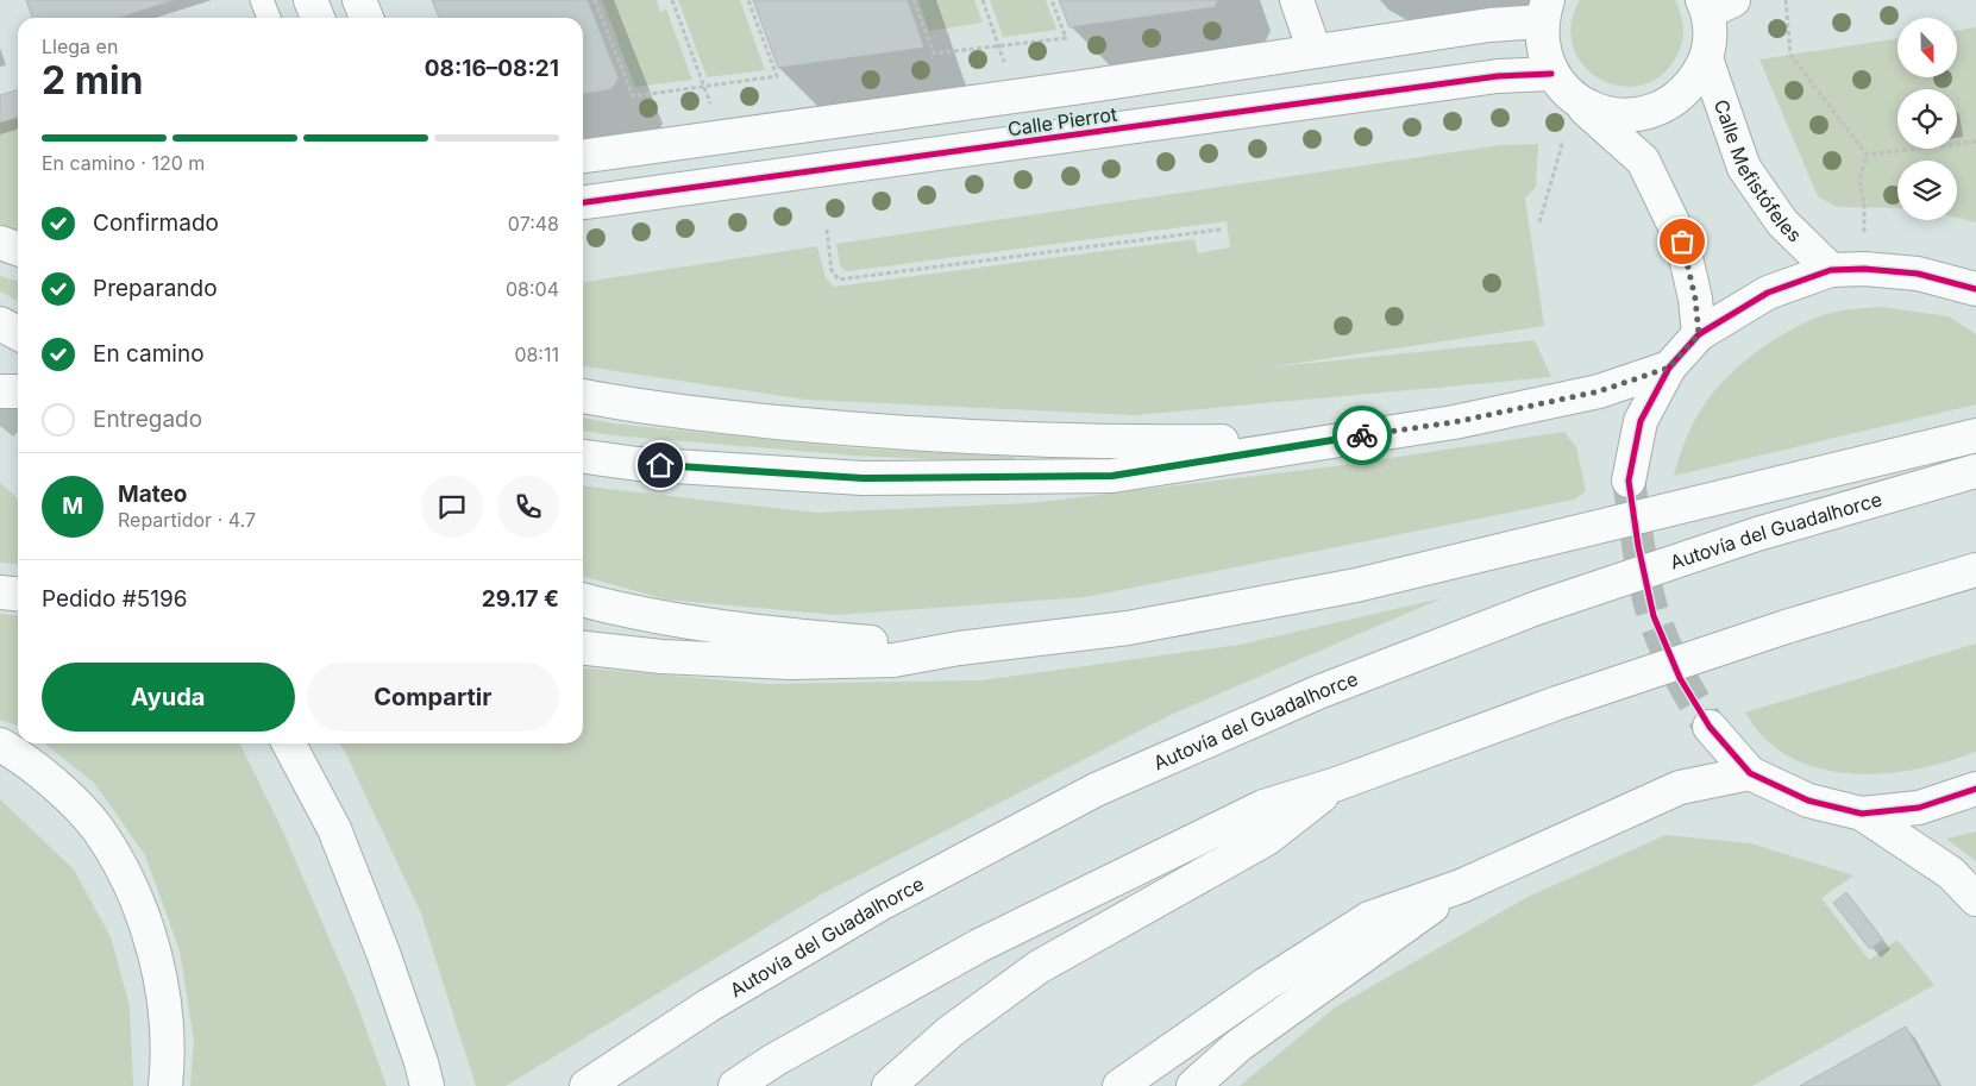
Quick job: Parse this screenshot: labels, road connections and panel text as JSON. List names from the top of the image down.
{
  "streets": {
    "main road": ["Calle Pierrot", "Calle Mefistófeles", "Autovía del Guadalhorce"]
  },
  "north": "bottom",
  "page": {
    "heading": ["2 min", "Llega en", "08:16–08:21"],
    "panel": [
      "Mateo",
      "Repartidor · 4.7",
      "Pedido #5196",
      "29.17 €"
    ],
    "bar": "En camino · 120 m",
    "list": [
      ["Confirmado", "07:48"],
      ["Preparando", "08:04"],
      ["En camino", "08:11"],
      "Entregado"
    ],
    "round": "M",
    "buttons": ["Ayuda", "Compartir"]
  }
}
